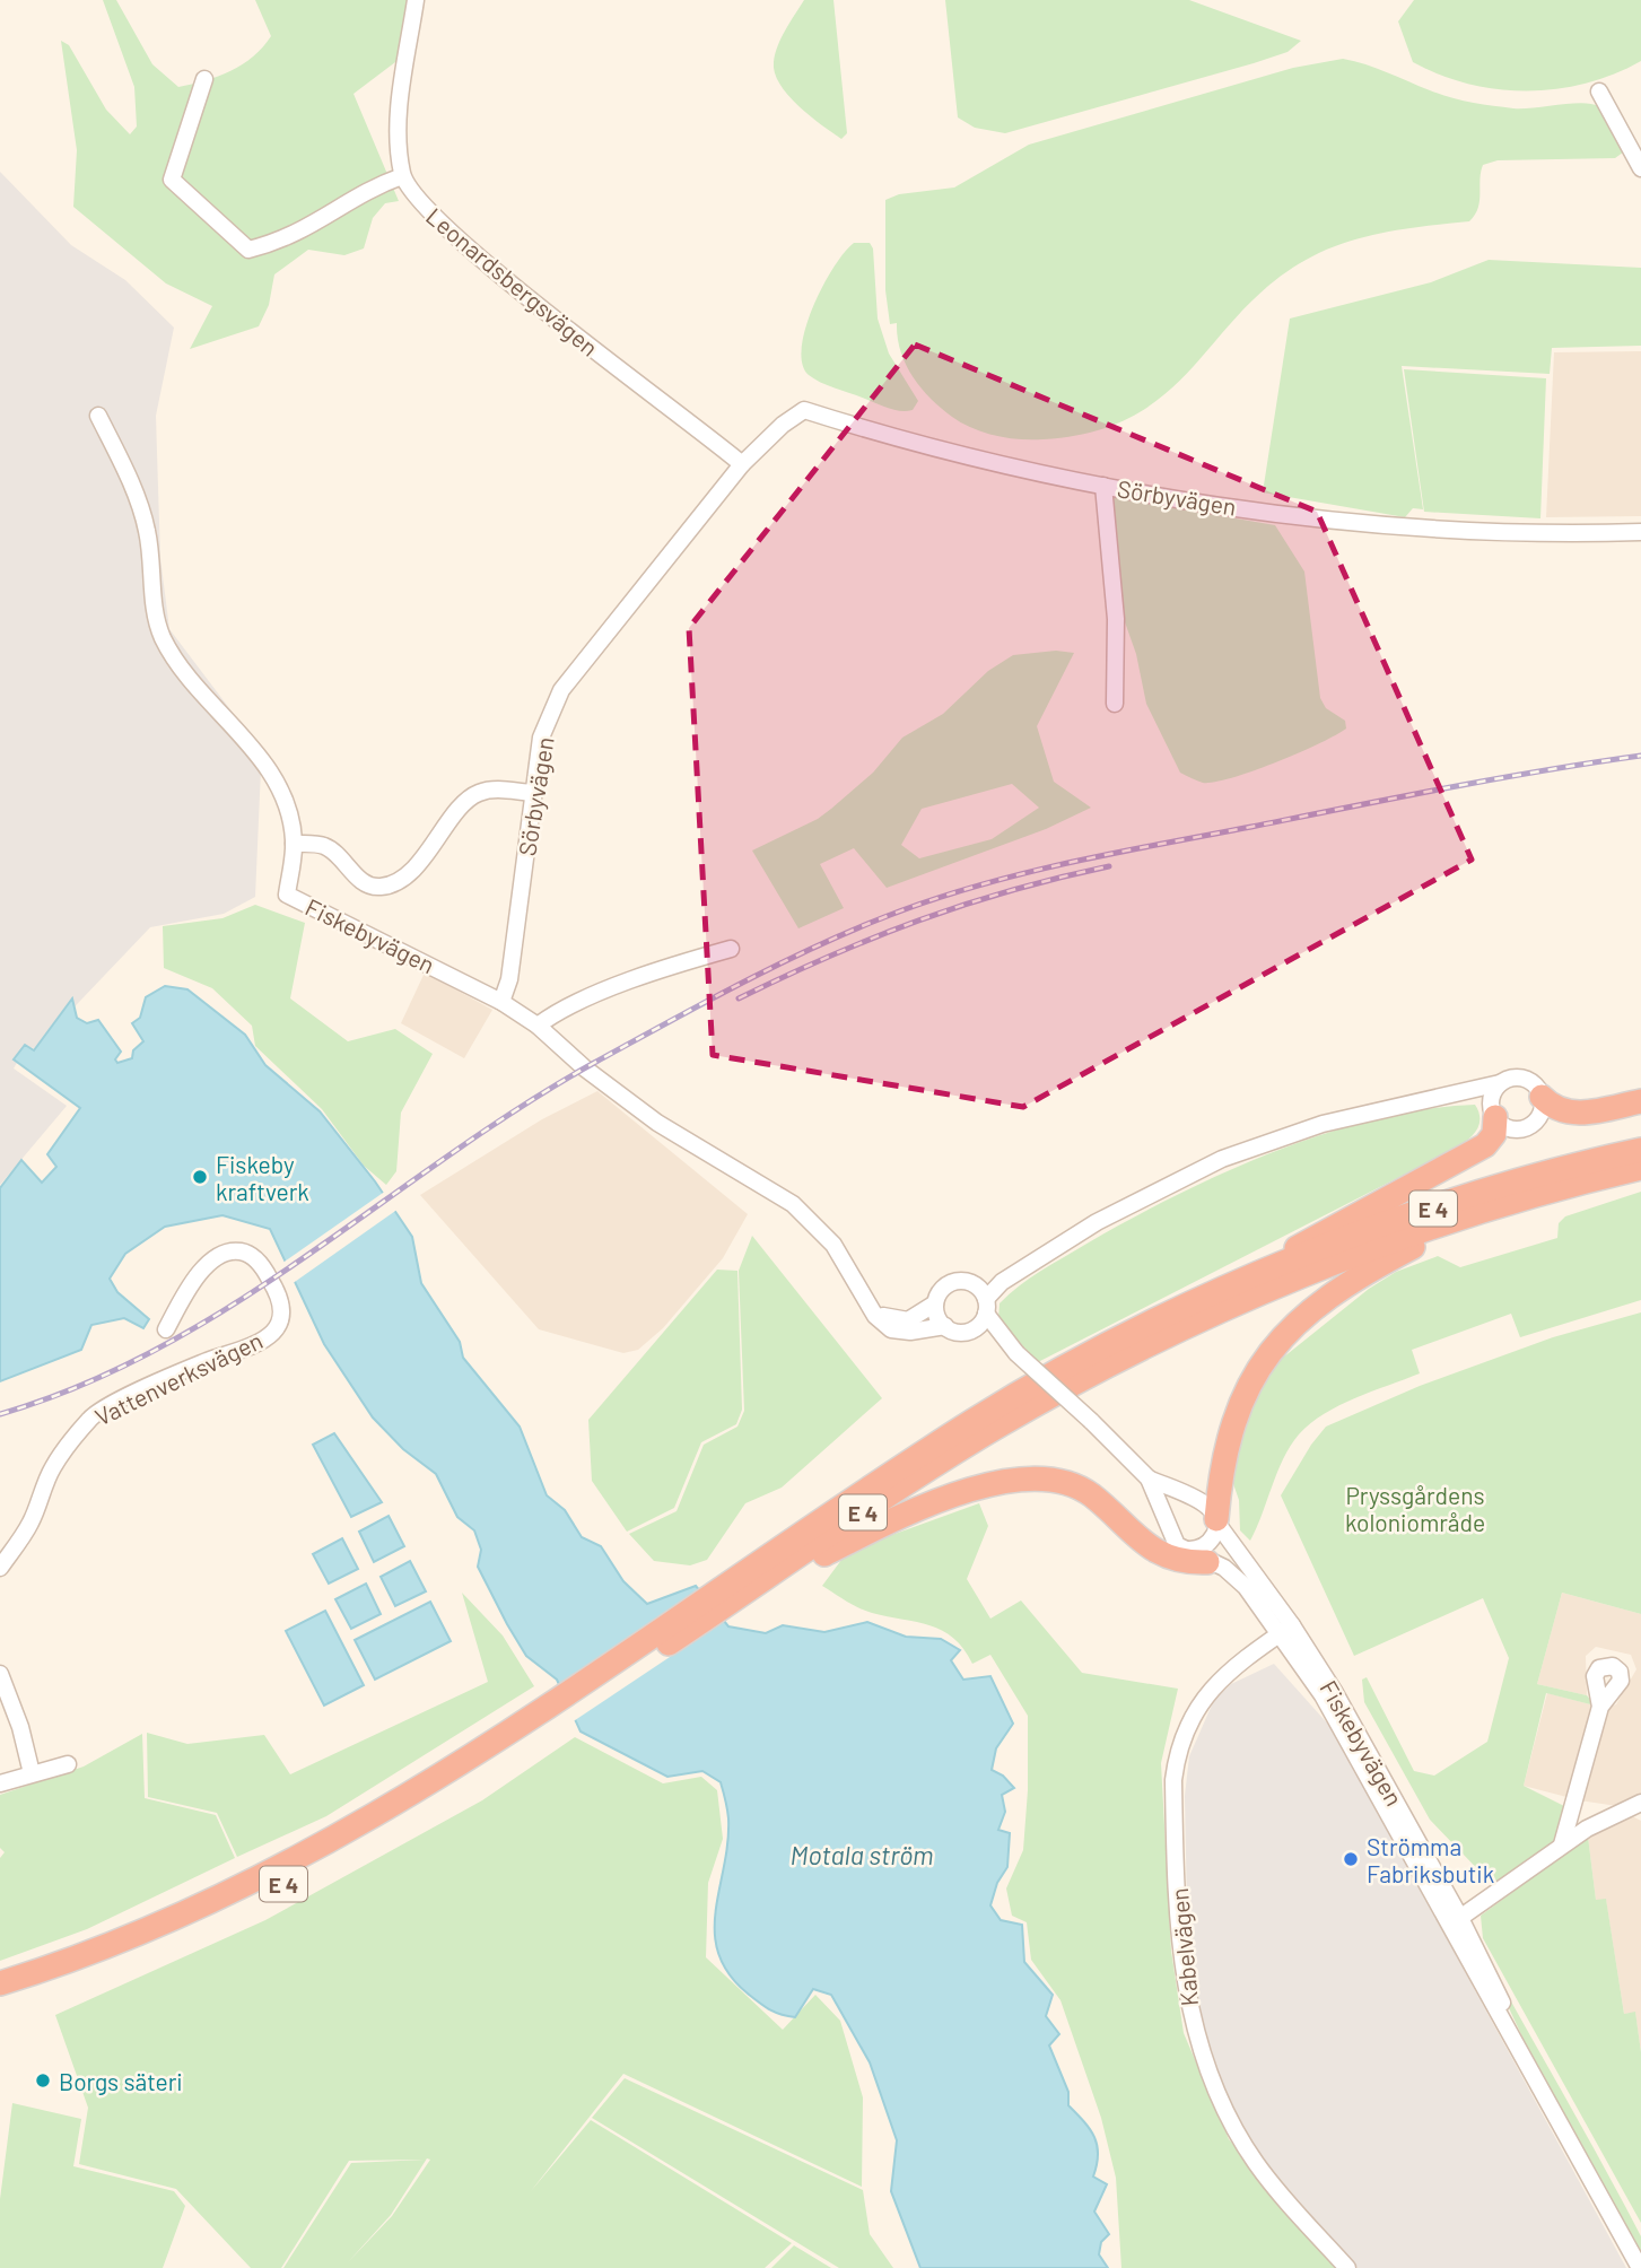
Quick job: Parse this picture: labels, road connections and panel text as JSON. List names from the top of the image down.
{
  "streets": {
    "highway": ["E 4"],
    "street": [
      "Leonardsbergsvägen",
      "Sörbyvägen",
      "Fiskebyvägen",
      "Vattenverksvägen",
      "Kabelvägen"
    ]
  },
  "crossings": [
    ["Leonardsbergsvägen", "Sörbyvägen"],
    ["Sörbyvägen", "Fiskebyvägen"],
    ["Fiskebyvägen", "Kabelvägen"]
  ],
  "water": ["Motala ström"],
  "parks": ["Pryssgårdens koloniområde"],
  "places": ["Fiskeby kraftverk", "Strömma Fabriksbutik", "Borgs säteri"]
}
